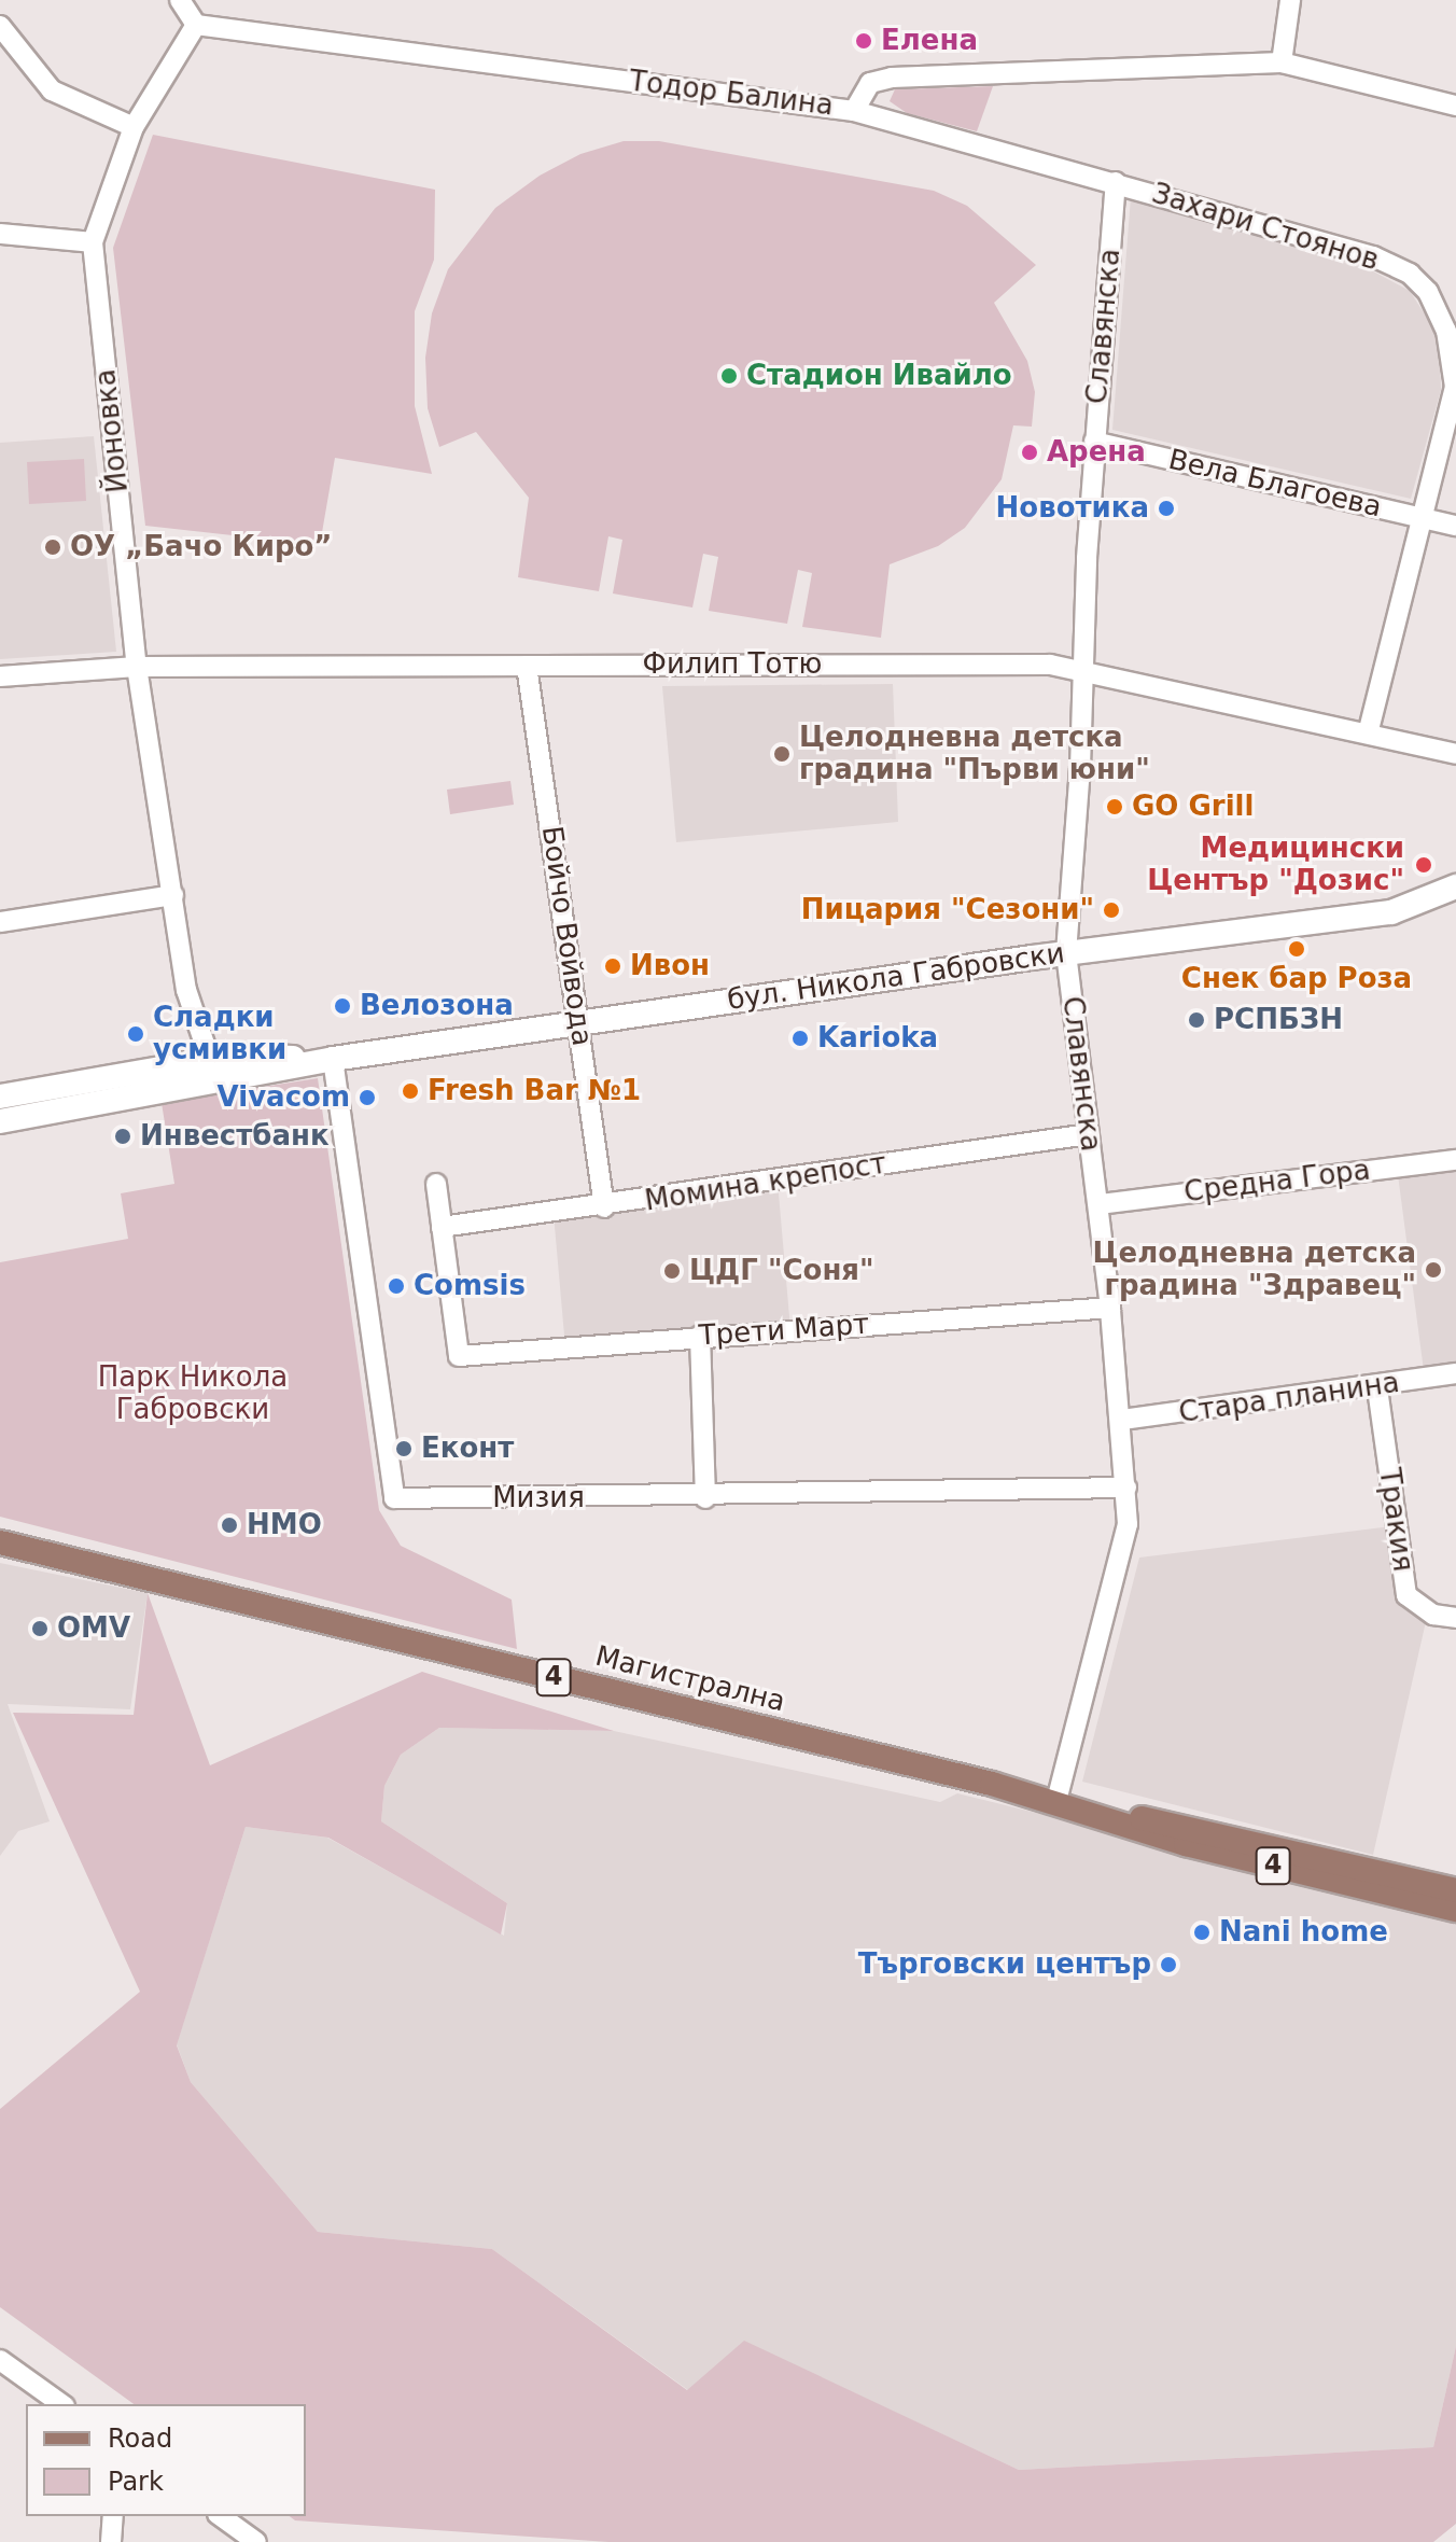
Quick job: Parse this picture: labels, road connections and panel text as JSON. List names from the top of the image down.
{
  "streets": {
    "main road": ["4", "Магистрална"],
    "street": [
      "Тодор Балина",
      "Захари Стоянов",
      "Славянска",
      "Йоновка",
      "Вела Благоева",
      "Филип Тотю",
      "Бойчо Войвода",
      "бул. Никола Габровски",
      "Средна Гора",
      "Момина крепост",
      "Трети Март",
      "Стара планина",
      "Мизия",
      "Тракия"
    ]
  },
  "crossings": [
    ["Тодор Балина", "Захари Стоянов"],
    ["Тодор Балина", "Йоновка"],
    ["Захари Стоянов", "Славянска"],
    ["Захари Стоянов", "Вела Благоева"],
    ["Захари Стоянов", "Филип Тотю"],
    ["Славянска", "Вела Благоева"],
    ["Славянска", "Филип Тотю"],
    ["Славянска", "бул. Никола Габровски"],
    ["Славянска", "Средна Гора"],
    ["Славянска", "Момина крепост"],
    ["Славянска", "Трети Март"],
    ["Славянска", "Стара планина"],
    ["Славянска", "Мизия"],
    ["Славянска", "Магистрална"],
    ["Йоновка", "Филип Тотю"],
    ["Йоновка", "бул. Никола Габровски"],
    ["Филип Тотю", "Бойчо Войвода"],
    ["Бойчо Войвода", "бул. Никола Габровски"],
    ["Бойчо Войвода", "Момина крепост"],
    ["бул. Никола Габровски", "Мизия"],
    ["Момина крепост", "Трети Март"],
    ["Стара планина", "Тракия"]
  ],
  "parks": ["Парк Никола Габровски"],
  "places": [
    "Елена",
    "Стадион Ивайло",
    "Арена",
    "Новотика",
    "ОУ „Бачо Киро”",
    "Целодневна детска градина \"Първи юни\"",
    "GO Grill",
    "Медицински Център \"Дозис\"",
    "Пицария \"Сезони\"",
    "Снек бар Роза",
    "Ивон",
    "Велозона",
    "РСПБЗН",
    "Сладки усмивки",
    "Karioka",
    "Fresh Bar №1",
    "Vivacom",
    "Инвестбанк",
    "Целодневна детска градина \"Здравец\"",
    "ЦДГ \"Соня\"",
    "Comsis",
    "Еконт",
    "HMO",
    "OMV",
    "Nani home",
    "Търговски център"
  ],
  "legend": ["Road", "Park"]
}
